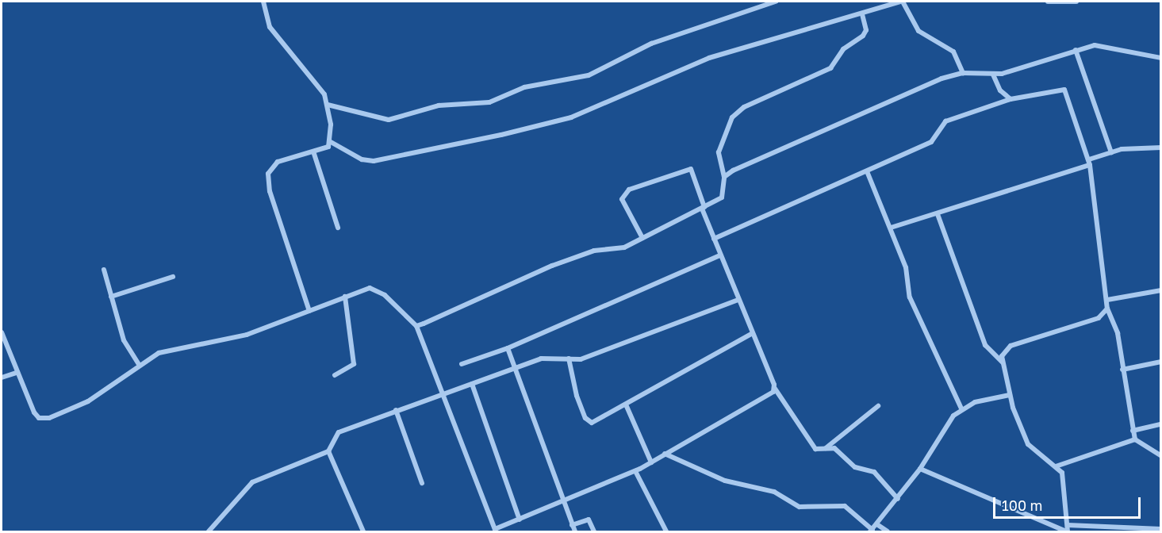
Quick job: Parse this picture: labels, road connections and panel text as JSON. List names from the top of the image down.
{
  "scale_bar": "100 m"
}
